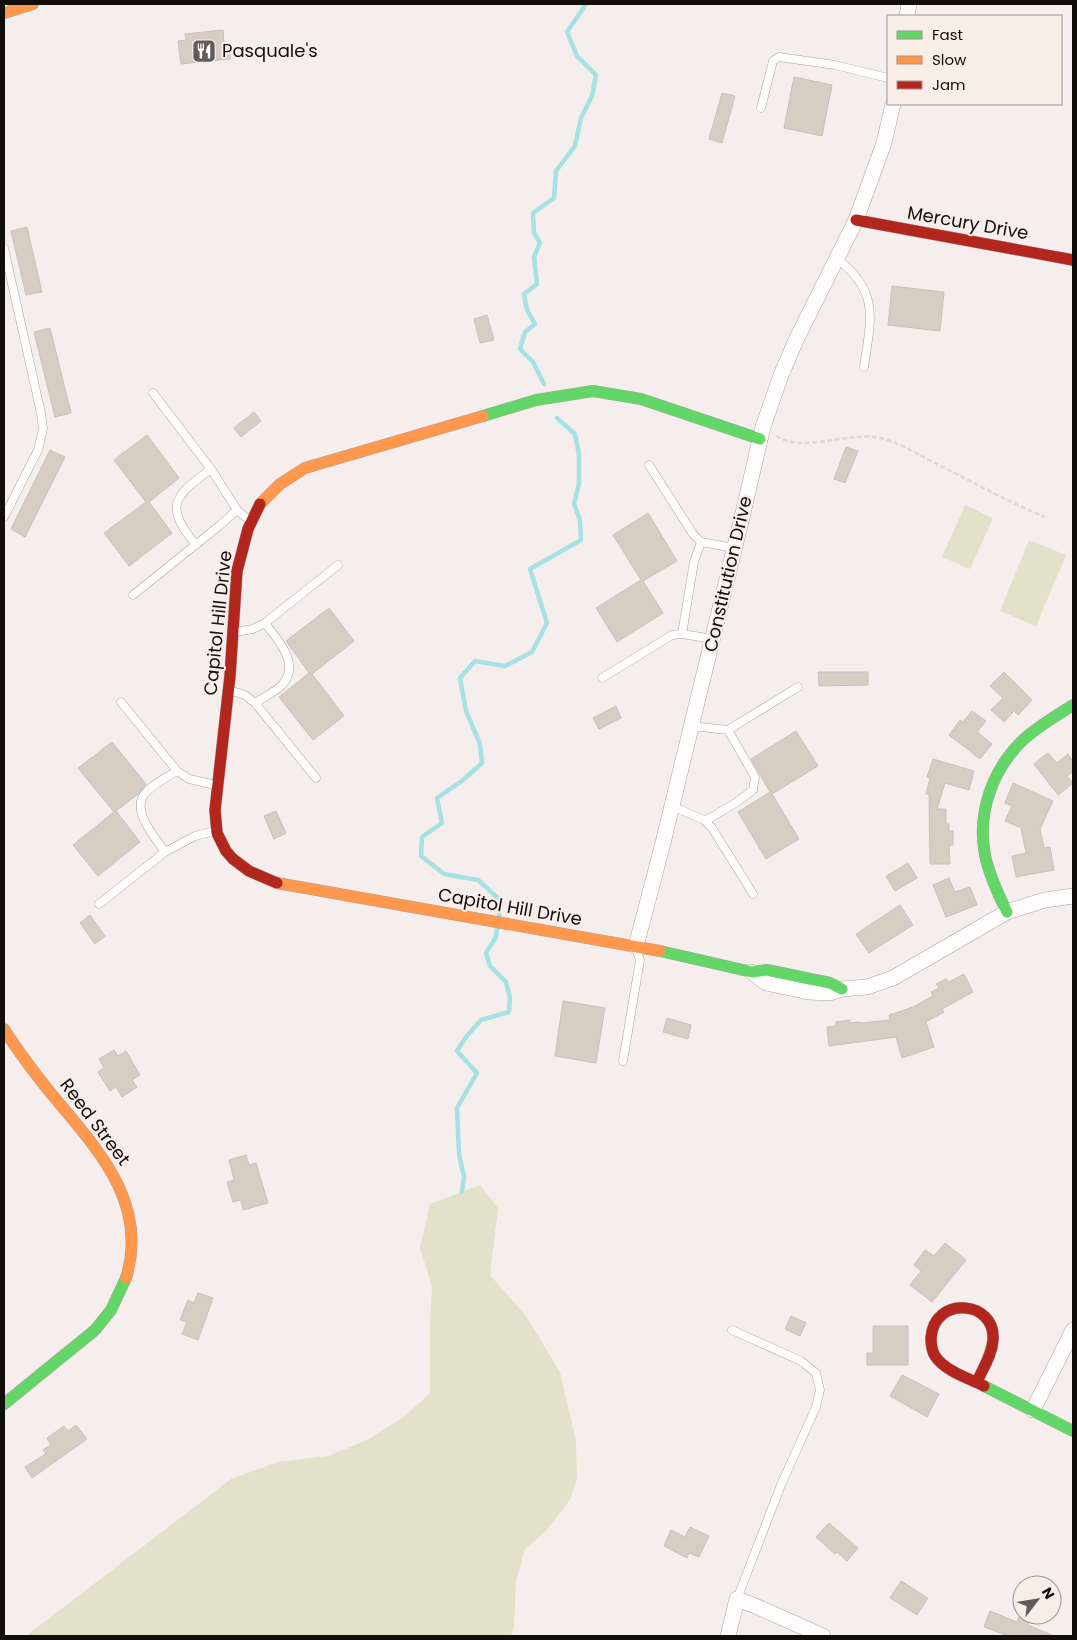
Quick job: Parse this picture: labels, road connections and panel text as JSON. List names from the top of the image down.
{
  "streets": {
    "street": [
      "Mercury Drive",
      "Constitution Drive",
      "Capitol Hill Drive",
      "Reed Street"
    ]
  },
  "crossings": [
    ["Mercury Drive", "Constitution Drive"],
    ["Constitution Drive", "Capitol Hill Drive"]
  ],
  "places": {
    "restaurant": ["Pasquale's"]
  },
  "legend": ["Fast", "Slow", "Jam"],
  "north": "top right"
}
